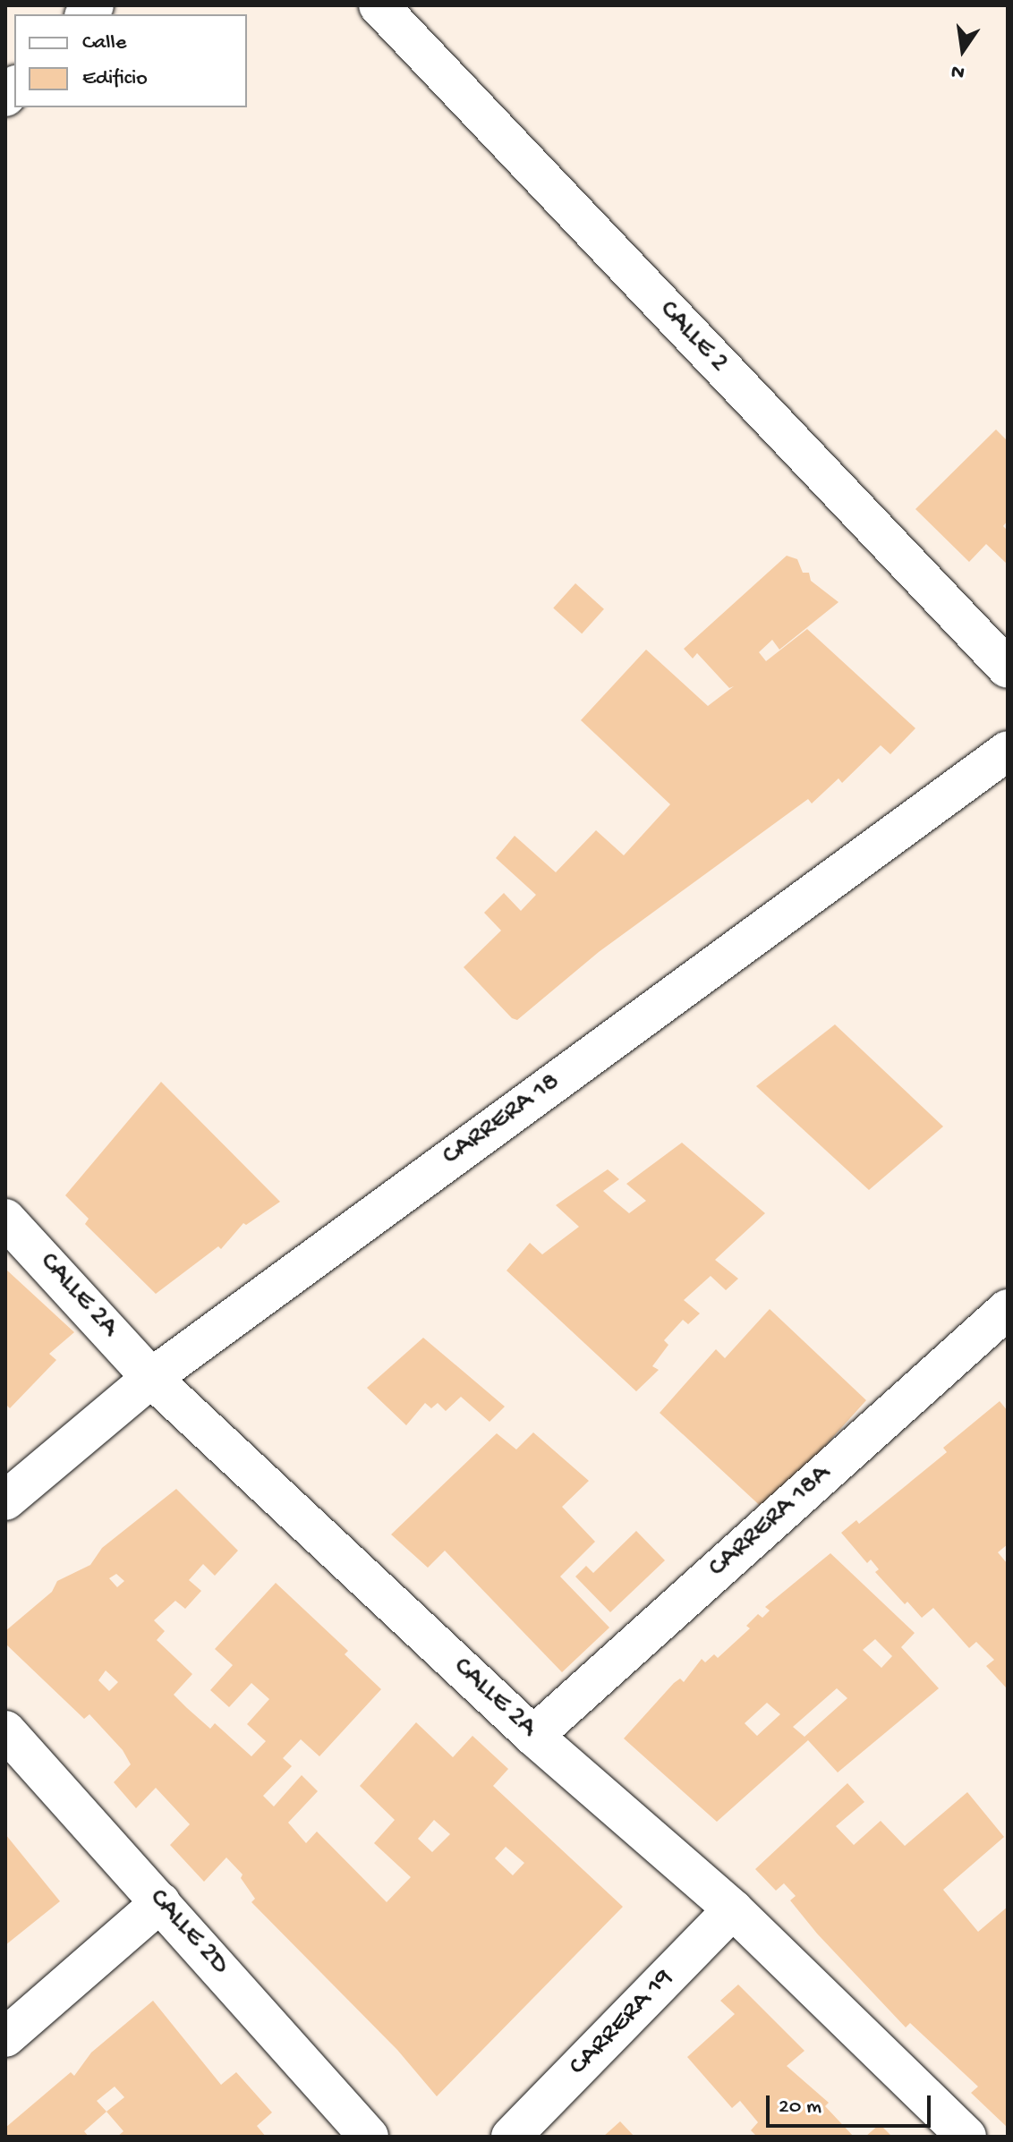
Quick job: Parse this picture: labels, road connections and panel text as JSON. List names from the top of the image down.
{
  "streets": {
    "street": [
      "CALLE 2",
      "CARRERA 18",
      "CALLE 2A",
      "CARRERA 18A",
      "CALLE 2D",
      "CARRERA 19"
    ]
  },
  "crossings": [
    ["CARRERA 18", "CALLE 2A"],
    ["CALLE 2A", "CARRERA 18A"],
    ["CALLE 2A", "CARRERA 19"]
  ],
  "legend": ["Calle", "Edificio"],
  "scale_bar": "20 m",
  "north": "bottom"
}
